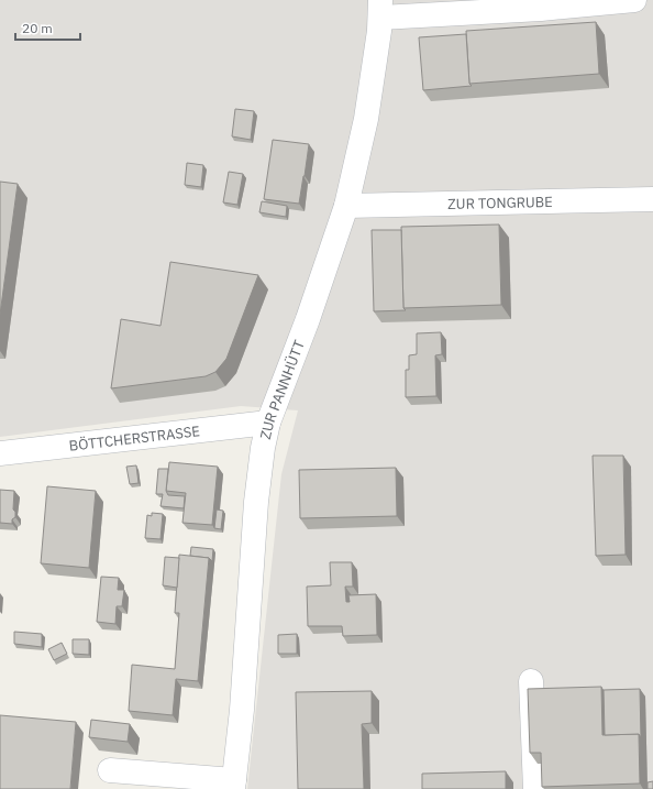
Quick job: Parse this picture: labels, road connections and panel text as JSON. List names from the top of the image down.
{
  "streets": {
    "street": ["ZUR TONGRUBE", "ZUR PANNHÜTT", "BÖTTCHERSTRASSE"]
  },
  "crossings": [
    ["ZUR TONGRUBE", "ZUR PANNHÜTT"],
    ["ZUR PANNHÜTT", "BÖTTCHERSTRASSE"]
  ],
  "scale_bar": "20 m"
}
